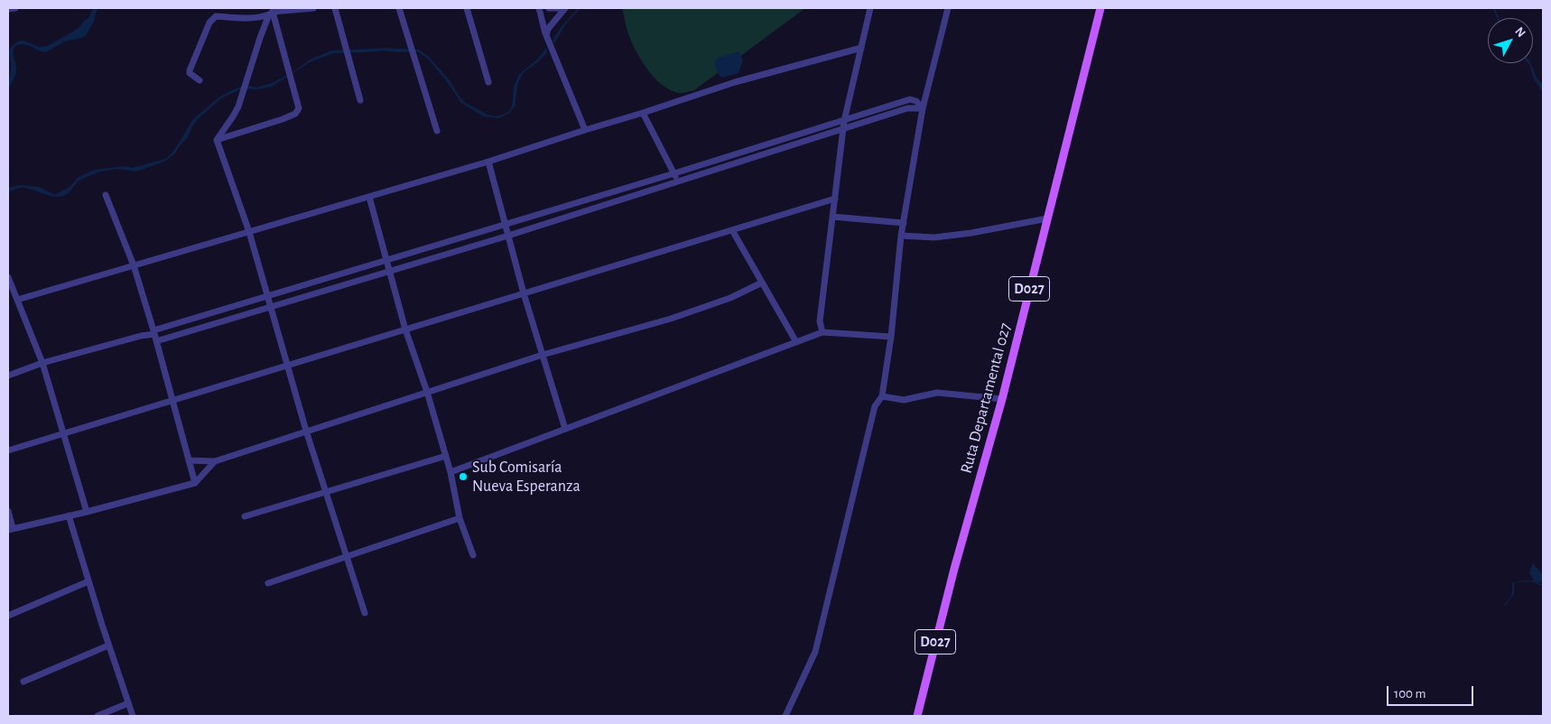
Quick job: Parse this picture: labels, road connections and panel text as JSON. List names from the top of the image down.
{
  "streets": {
    "main road": ["D027", "Ruta Departamental 027"]
  },
  "places": ["Sub Comisaría Nueva Esperanza"],
  "scale_bar": "100 m",
  "north": "top right"
}
